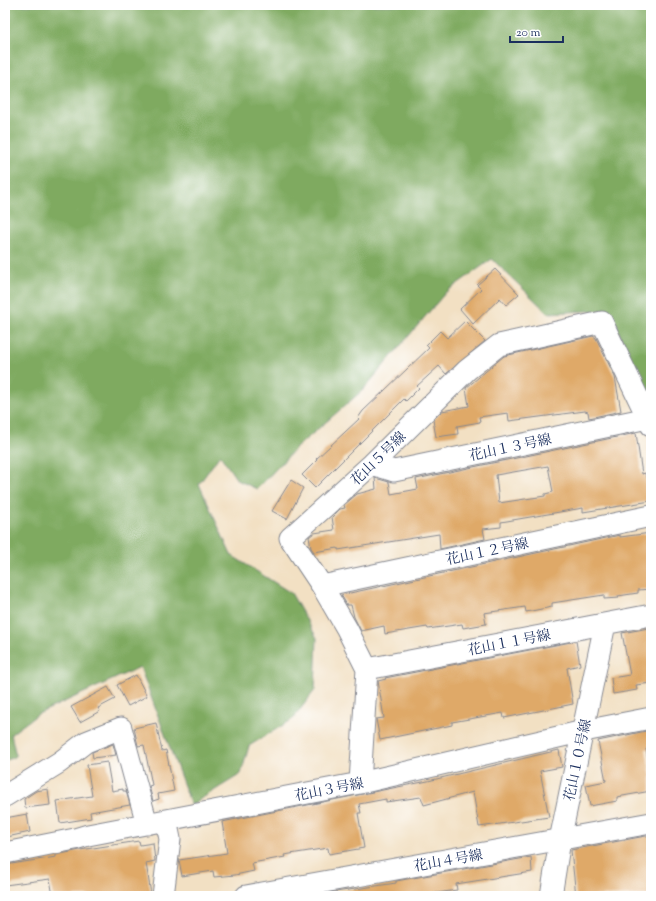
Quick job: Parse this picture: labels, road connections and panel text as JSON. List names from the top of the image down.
{
  "streets": {
    "street": [
      "花山１３号線",
      "花山５号線",
      "花山１２号線",
      "花山１１号線",
      "花山１０号線",
      "花山３号線",
      "花山４号線"
    ]
  },
  "crossings": [
    ["花山１３号線", "花山５号線"],
    ["花山５号線", "花山１２号線"],
    ["花山５号線", "花山１１号線"],
    ["花山１１号線", "花山１０号線"],
    ["花山１０号線", "花山３号線"],
    ["花山１０号線", "花山４号線"]
  ],
  "scale_bar": "20 m"
}
